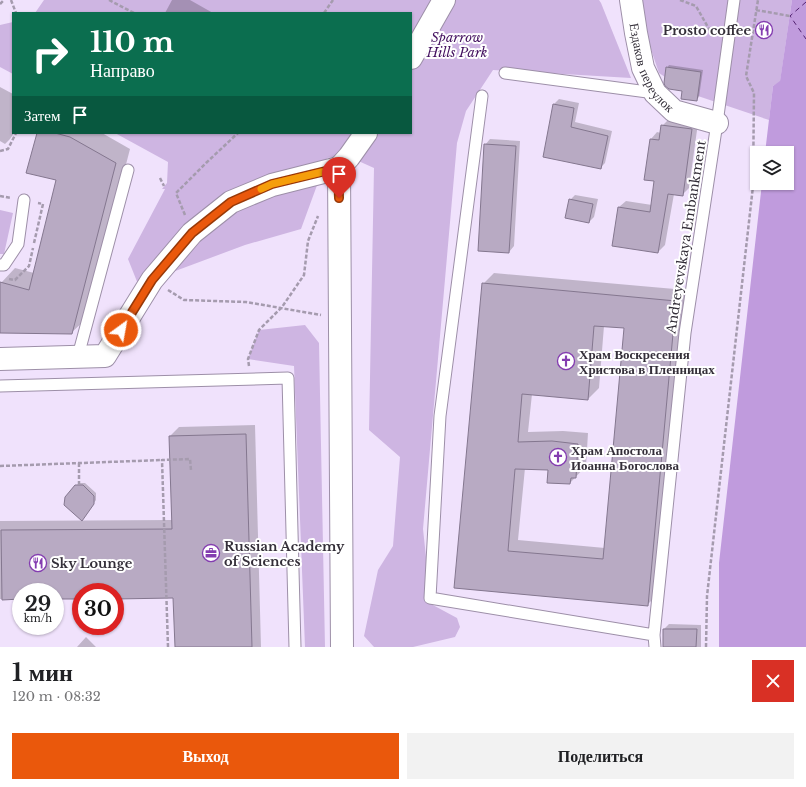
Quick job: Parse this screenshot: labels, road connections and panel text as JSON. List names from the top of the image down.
{
  "streets": {
    "street": ["Ездаков переулок"],
    "lane": ["Andreyevskaya Embankment"]
  },
  "crossings": [
    ["Ездаков переулок", "Andreyevskaya Embankment"]
  ],
  "parks": ["Sparrow Hills Park"],
  "places": {
    "restaurant": ["Prosto coffee", "Sky Lounge"],
    "church": ["Храм Воскресения Христова в Пленницах", "Храм Апостола Иоанна Богослова"],
    "office": ["Russian Academy of Sciences"]
  },
  "page": {
    "turn": ["110 m", "Направо"],
    "then": "Затем",
    "speed": "29 km/h",
    "limit": "30",
    "heading": ["1 мин", "120 m · 08:32"],
    "buttons": ["Выход", "Поделиться"]
  }
}
